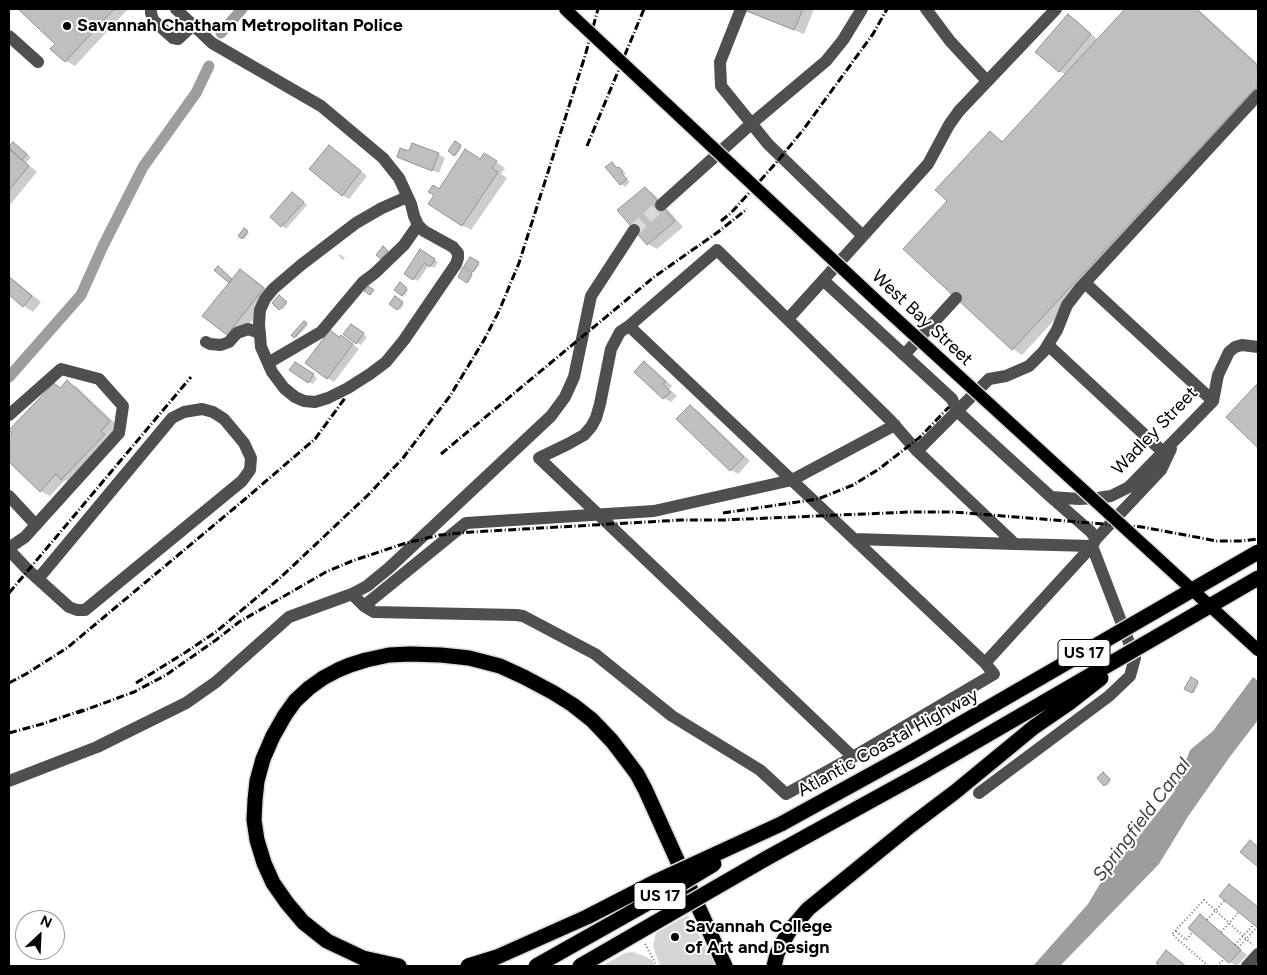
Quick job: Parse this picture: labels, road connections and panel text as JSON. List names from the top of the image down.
{
  "streets": {
    "highway": ["US 17", "Atlantic Coastal Highway"],
    "main road": ["West Bay Street"],
    "street": ["Wadley Street"]
  },
  "water": ["Springfield Canal"],
  "places": ["Savannah Chatham Metropolitan Police", "Savannah College of Art and Design"],
  "north": "top right"
}
